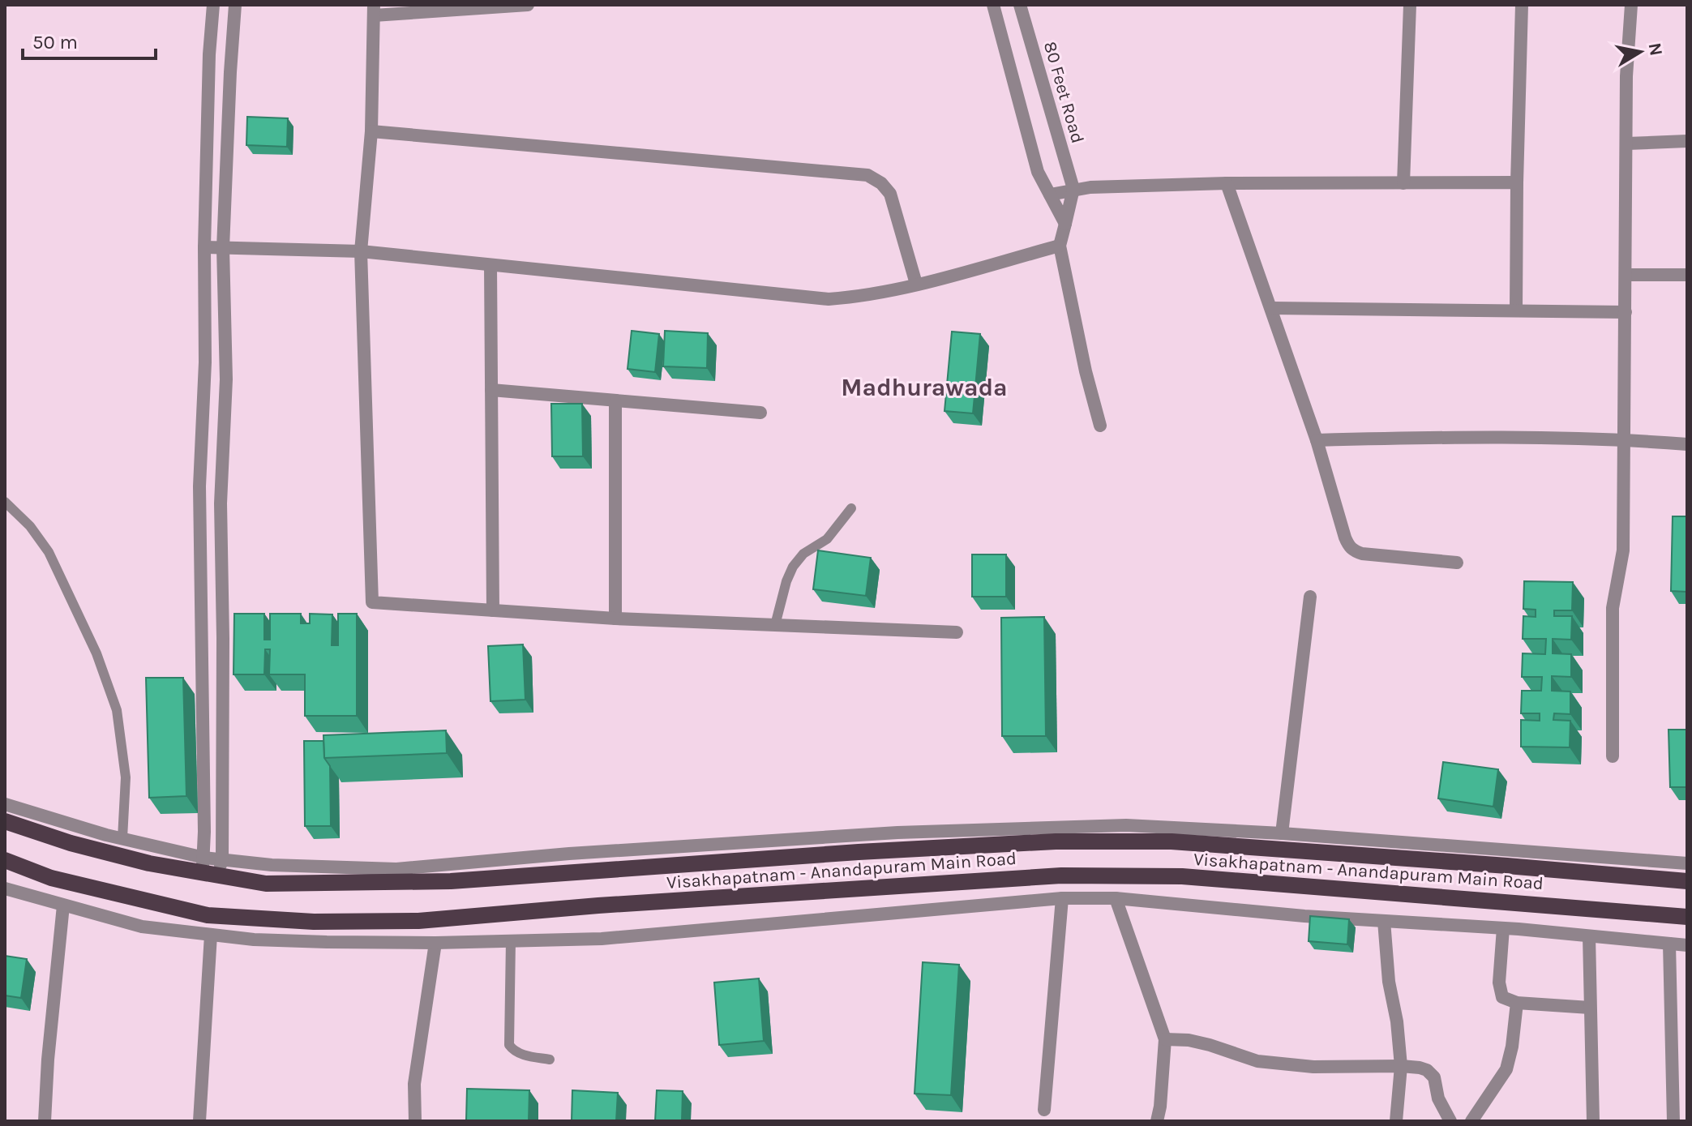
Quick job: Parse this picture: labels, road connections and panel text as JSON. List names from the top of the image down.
{
  "streets": {
    "main road": ["Visakhapatnam - Anandapuram Main Road"],
    "street": ["80 Feet Road"]
  },
  "districts": ["Madhurawada"],
  "scale_bar": "50 m",
  "north": "right"
}
